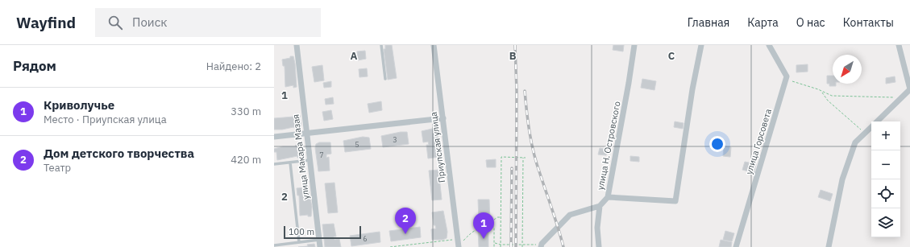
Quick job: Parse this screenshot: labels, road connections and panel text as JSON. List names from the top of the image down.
{
  "streets": {
    "street": [
      "улица Горсовета",
      "улица Н. Островского",
      "Приупская улица",
      "улица Макара Мазая"
    ]
  },
  "house_numbers": [
    "3",
    "5",
    "7",
    "6"
  ],
  "scale_bar": "100 m",
  "north": "bottom left",
  "page": {
    "header": "Wayfind",
    "search": "Поиск",
    "nav": [
      "Главная",
      "Карта",
      "О нас",
      "Контакты"
    ],
    "heading": ["Рядом", "Найдено: 2"],
    "list": [
      {
        "mark": "1",
        "name": "Криволучье",
        "note": "Место · Приупская улица",
        "value": "330 m"
      },
      {
        "mark": "2",
        "name": "Дом детского творчества",
        "note": "Театр",
        "value": "420 m"
      }
    ],
    "map_buttons": ["+", "−"],
    "pins": ["2", "1"],
    "scale": "100 m"
  },
  "grid": {
    "columns": ["A", "B", "C"],
    "rows": ["1", "2"]
  }
}
